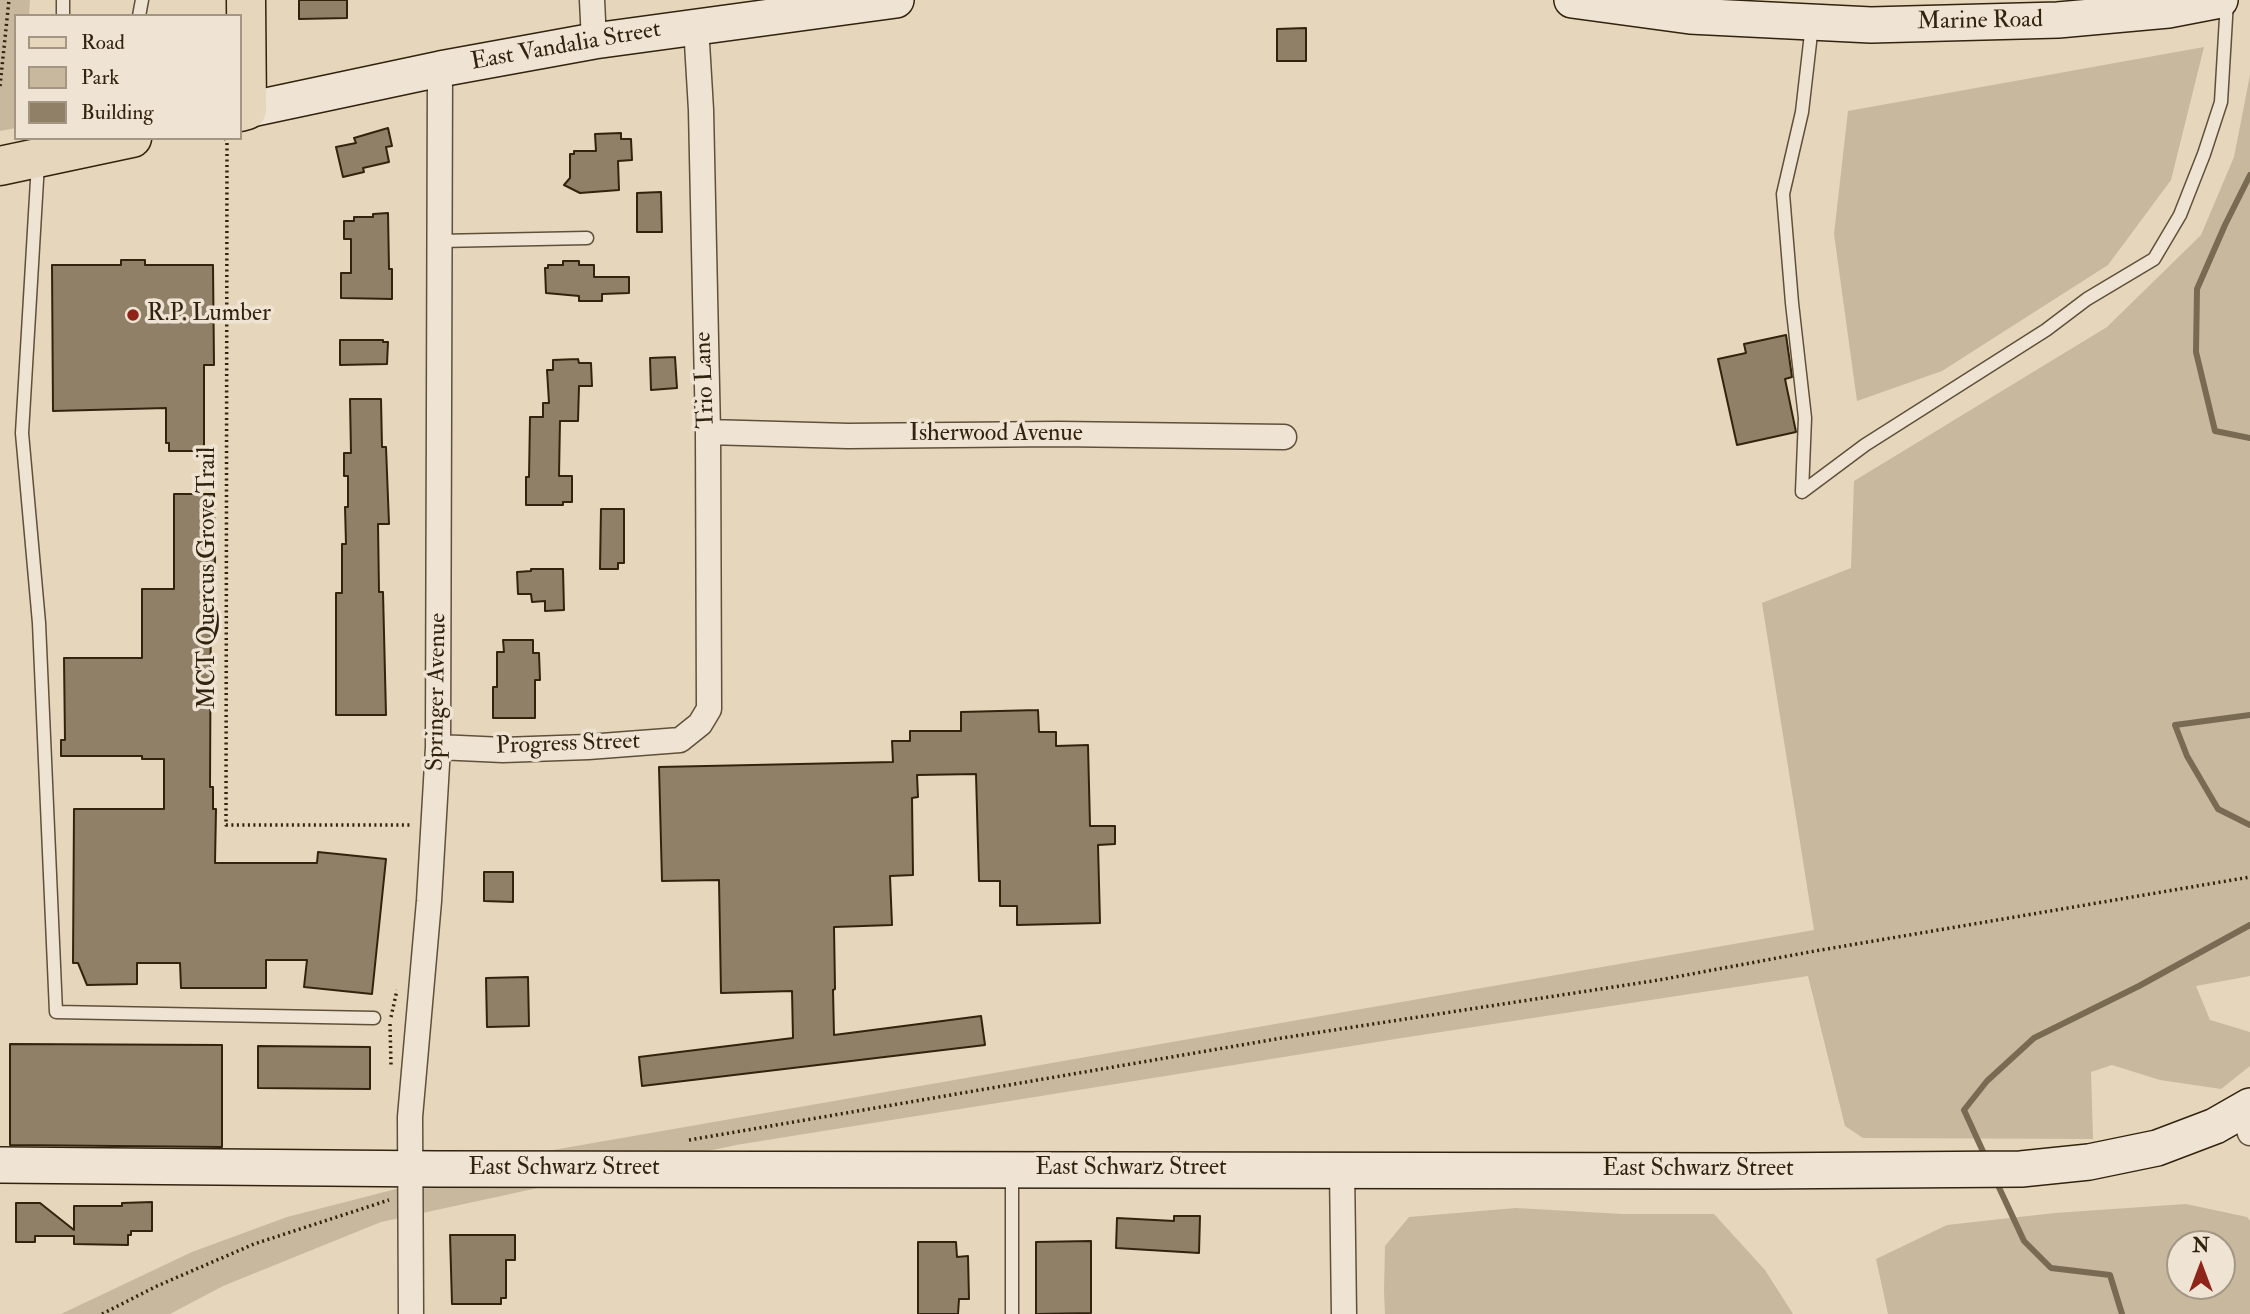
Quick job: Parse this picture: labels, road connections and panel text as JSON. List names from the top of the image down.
{
  "streets": {
    "street": [
      "Marine Road",
      "East Vandalia Street",
      "Trio Lane",
      "Isherwood Avenue",
      "Springer Avenue",
      "Progress Street",
      "East Schwarz Street"
    ],
    "path": ["MCT Quercus Grove Trail"]
  },
  "crossings": [
    ["East Vandalia Street", "Trio Lane"],
    ["East Vandalia Street", "Springer Avenue"],
    ["Trio Lane", "Isherwood Avenue"],
    ["Trio Lane", "Progress Street"],
    ["Springer Avenue", "Progress Street"],
    ["Springer Avenue", "East Schwarz Street"]
  ],
  "places": ["R.P. Lumber"],
  "legend": ["Road", "Park", "Building"],
  "north": "top"
}
